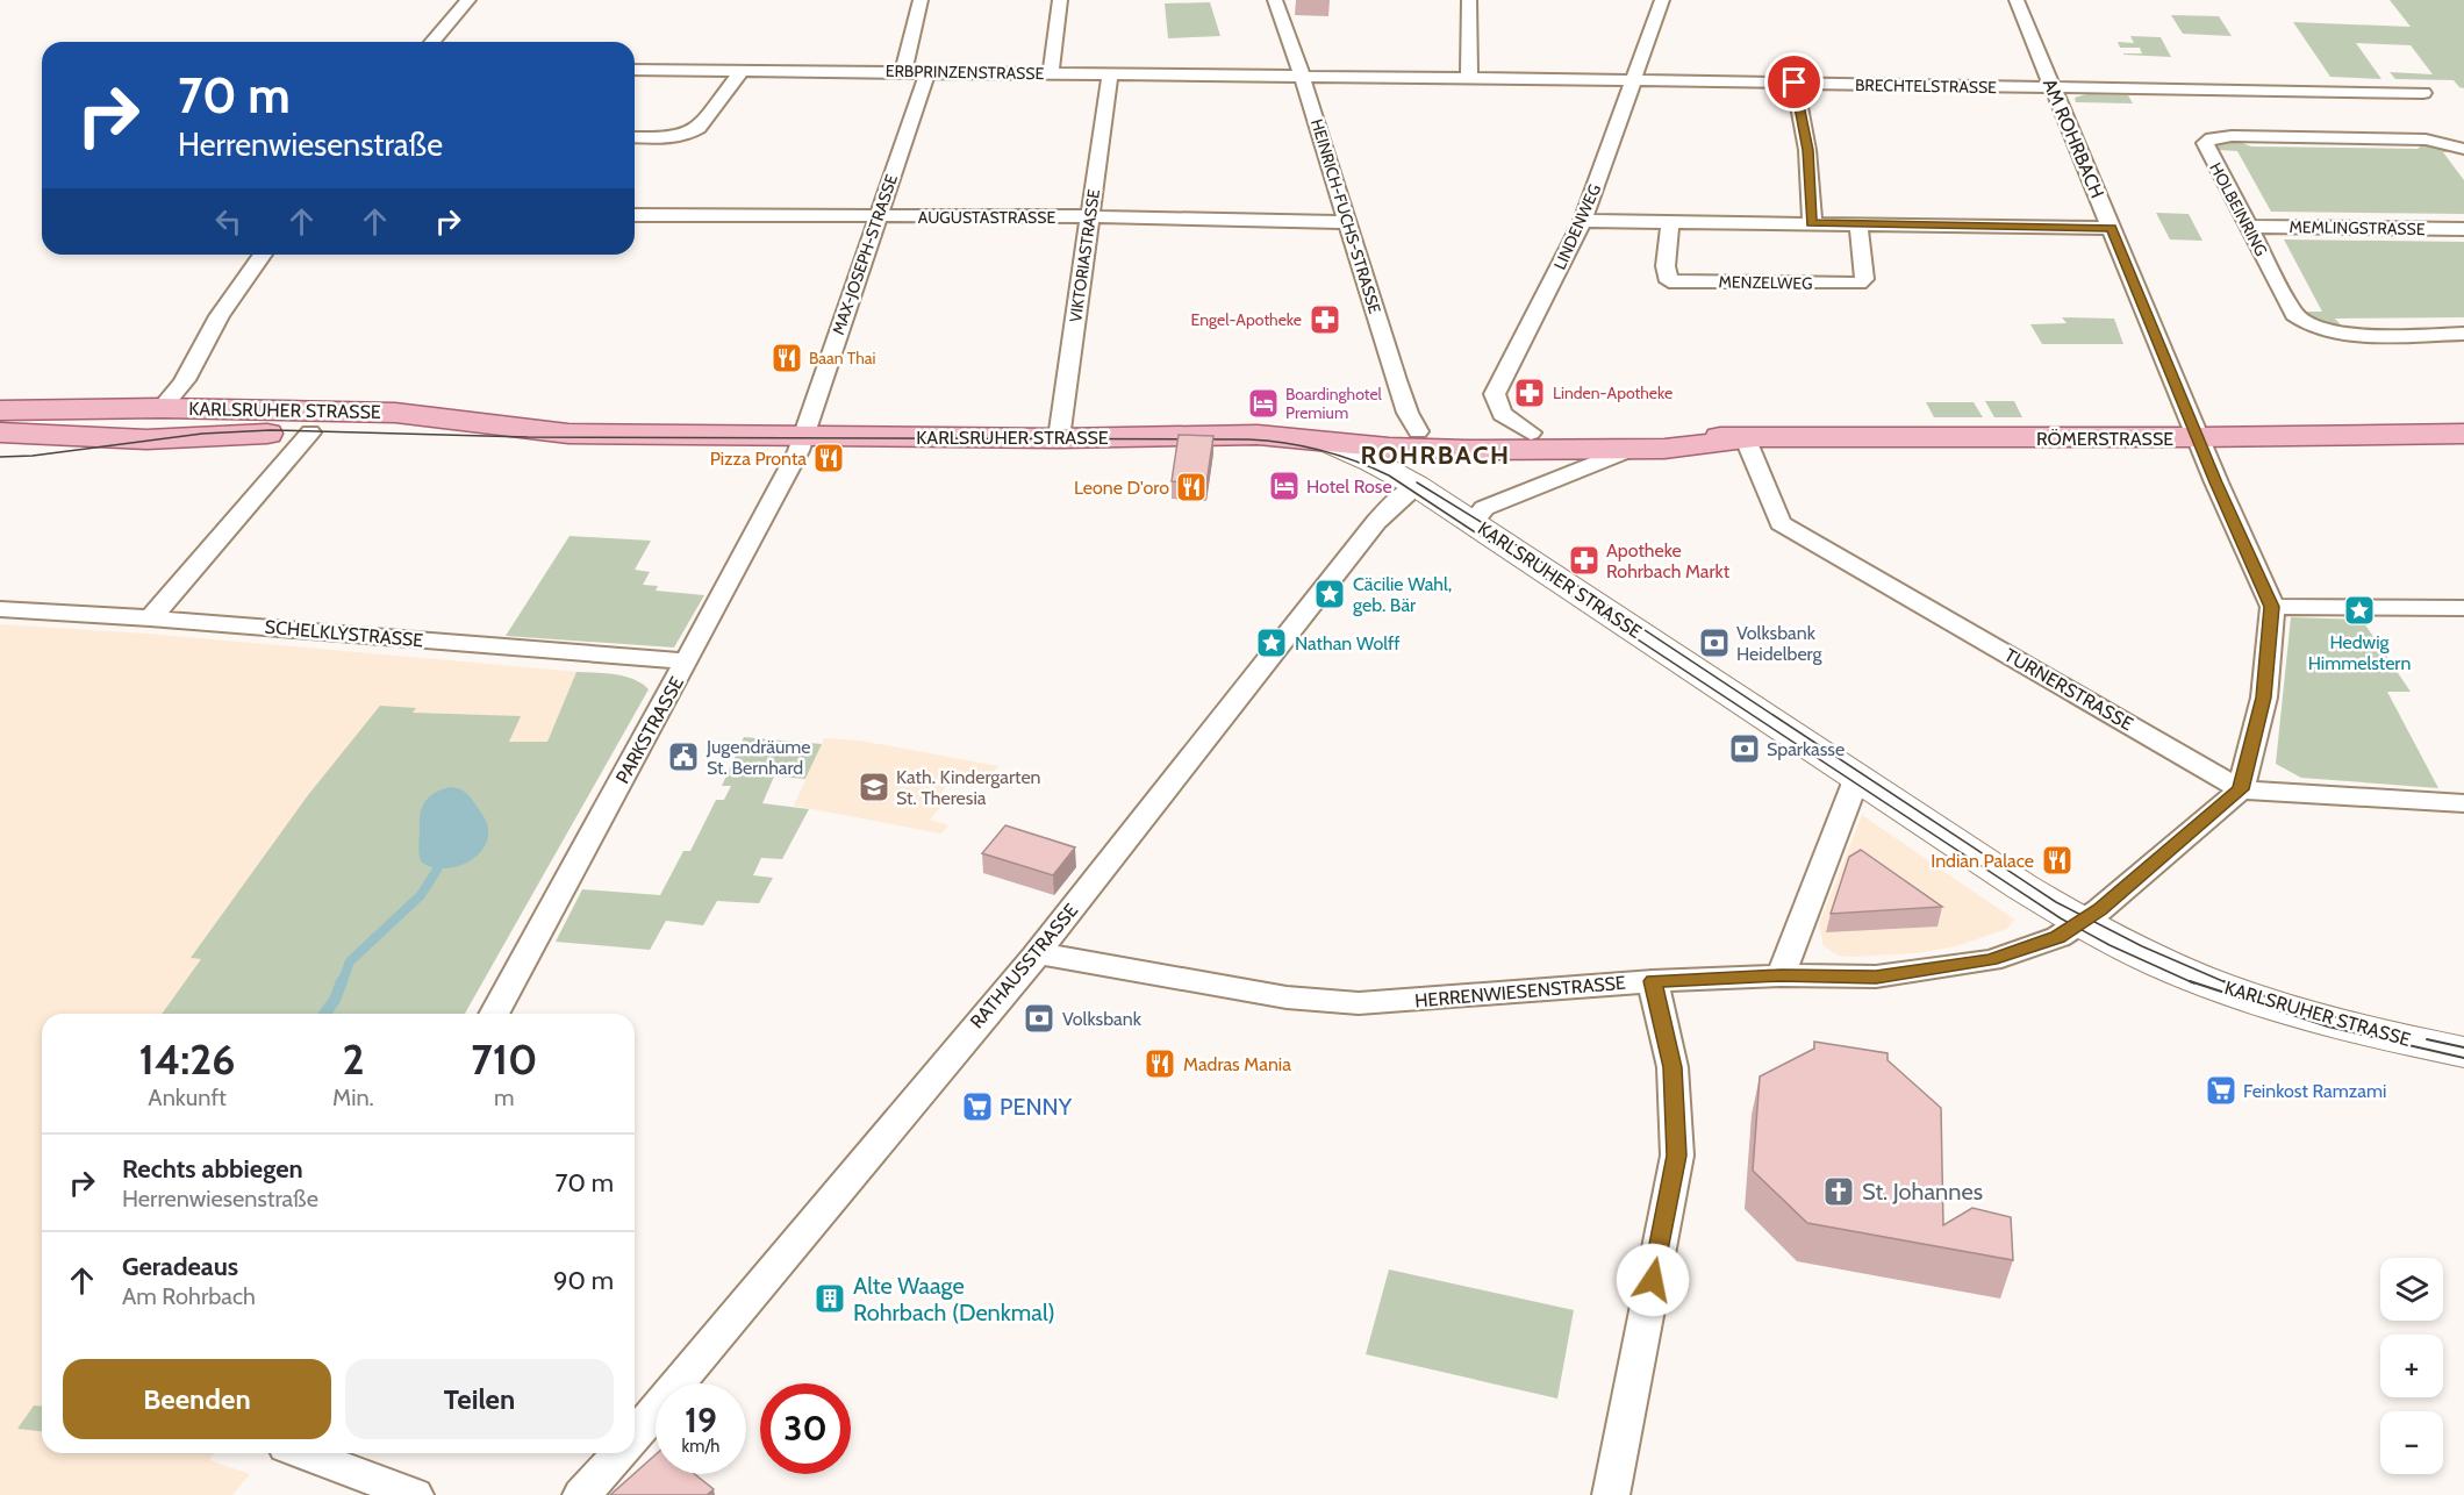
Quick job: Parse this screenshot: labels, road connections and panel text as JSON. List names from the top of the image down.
{
  "streets": {
    "main road": ["KARLSRUHER STRASSE", "RÖMERSTRASSE"],
    "street": [
      "ERBPRINZENSTRASSE",
      "BRECHTELSTRASSE",
      "AM ROHRBACH",
      "HOLBEINRING",
      "HEINRICH-FUCHS-STRASSE",
      "AUGUSTASTRASSE",
      "LINDENWEG",
      "MEMLINGSTRASSE",
      "MAX-JOSEPH-STRASSE",
      "VIKTORIASTRASSE",
      "MENZELWEG",
      "SCHELKLYSTRASSE",
      "TURNERSTRASSE",
      "PARKSTRASSE",
      "RATHAUSSTRASSE",
      "HERRENWIESENSTRASSE"
    ]
  },
  "crossings": [
    ["ERBPRINZENSTRASSE", "BRECHTELSTRASSE"],
    ["ERBPRINZENSTRASSE", "HEINRICH-FUCHS-STRASSE"],
    ["ERBPRINZENSTRASSE", "MAX-JOSEPH-STRASSE"],
    ["ERBPRINZENSTRASSE", "VIKTORIASTRASSE"],
    ["BRECHTELSTRASSE", "AM ROHRBACH"],
    ["BRECHTELSTRASSE", "HEINRICH-FUCHS-STRASSE"],
    ["BRECHTELSTRASSE", "LINDENWEG"],
    ["AM ROHRBACH", "RÖMERSTRASSE"],
    ["AM ROHRBACH", "TURNERSTRASSE"],
    ["HOLBEINRING", "MEMLINGSTRASSE"],
    ["HEINRICH-FUCHS-STRASSE", "AUGUSTASTRASSE"],
    ["HEINRICH-FUCHS-STRASSE", "RÖMERSTRASSE"],
    ["AUGUSTASTRASSE", "MAX-JOSEPH-STRASSE"],
    ["AUGUSTASTRASSE", "VIKTORIASTRASSE"],
    ["LINDENWEG", "RÖMERSTRASSE"],
    ["MAX-JOSEPH-STRASSE", "KARLSRUHER STRASSE"],
    ["MAX-JOSEPH-STRASSE", "PARKSTRASSE"],
    ["VIKTORIASTRASSE", "KARLSRUHER STRASSE"],
    ["KARLSRUHER STRASSE", "RÖMERSTRASSE"],
    ["KARLSRUHER STRASSE", "PARKSTRASSE"],
    ["KARLSRUHER STRASSE", "RATHAUSSTRASSE"],
    ["KARLSRUHER STRASSE", "HERRENWIESENSTRASSE"],
    ["RÖMERSTRASSE", "TURNERSTRASSE"],
    ["SCHELKLYSTRASSE", "PARKSTRASSE"],
    ["RATHAUSSTRASSE", "HERRENWIESENSTRASSE"]
  ],
  "districts": ["ROHRBACH"],
  "places": {
    "pharmacy": ["Engel-Apotheke", "Linden-Apotheke", "Apotheke Rohrbach Markt"],
    "restaurant": [
      "Baan Thai",
      "Pizza Pronta",
      "Leone D'oro",
      "Indian Palace",
      "Madras Mania"
    ],
    "hotel": ["Boardinghotel Premium", "Hotel Rose"],
    "place": ["Cäcilie Wahl, geb. Bär", "Hedwig Himmelstern", "Nathan Wolff"],
    "bank": ["Volksbank Heidelberg", "Sparkasse", "Volksbank"],
    "public building": ["Jugendräume St. Bernhard"],
    "school or university": ["Kath. Kindergarten St. Theresia"],
    "supermarket": ["Feinkost Ramzami", "PENNY"],
    "church": ["St. Johannes"],
    "building": ["Alte Waage Rohrbach (Denkmal)"]
  },
  "page": {
    "turn": ["70 m", "Herrenwiesenstraße"],
    "eta": [
      "14:26",
      "Ankunft",
      "2",
      "Min.",
      "710",
      "m"
    ],
    "list": [
      {
        "name": "Rechts abbiegen",
        "note": "Herrenwiesenstraße",
        "value": "70 m"
      },
      {
        "name": "Geradeaus",
        "note": "Am Rohrbach",
        "value": "90 m"
      }
    ],
    "map_buttons": ["+", "−"],
    "buttons": ["Beenden", "Teilen"],
    "speed": "19 km/h",
    "limit": "30"
  }
}
